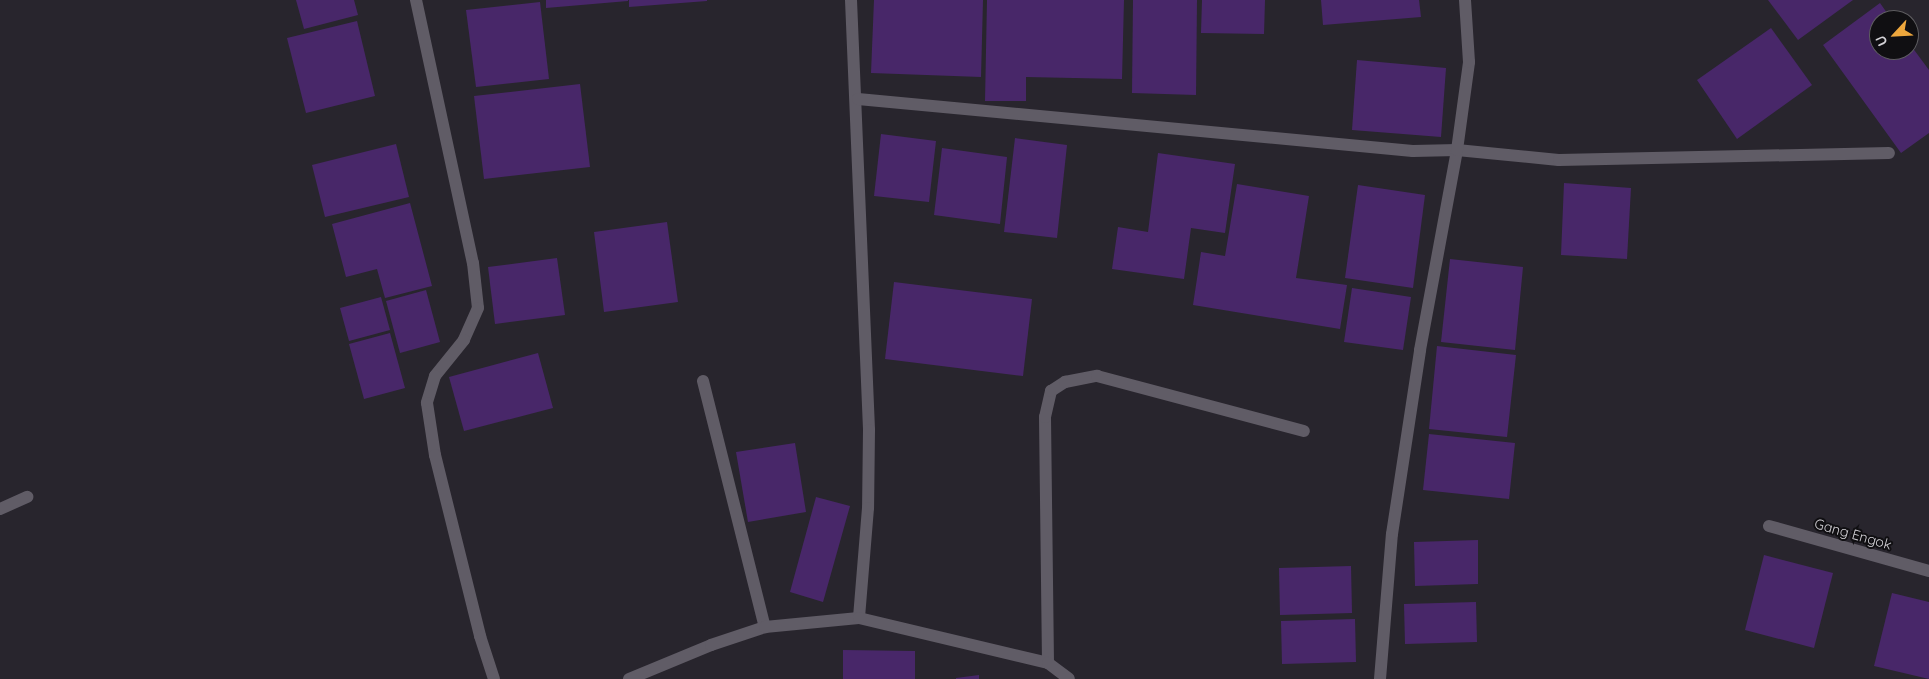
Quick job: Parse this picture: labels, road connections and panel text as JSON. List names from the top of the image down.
{
  "streets": {
    "street": ["Gang Engok"]
  },
  "north": "bottom left"
}
